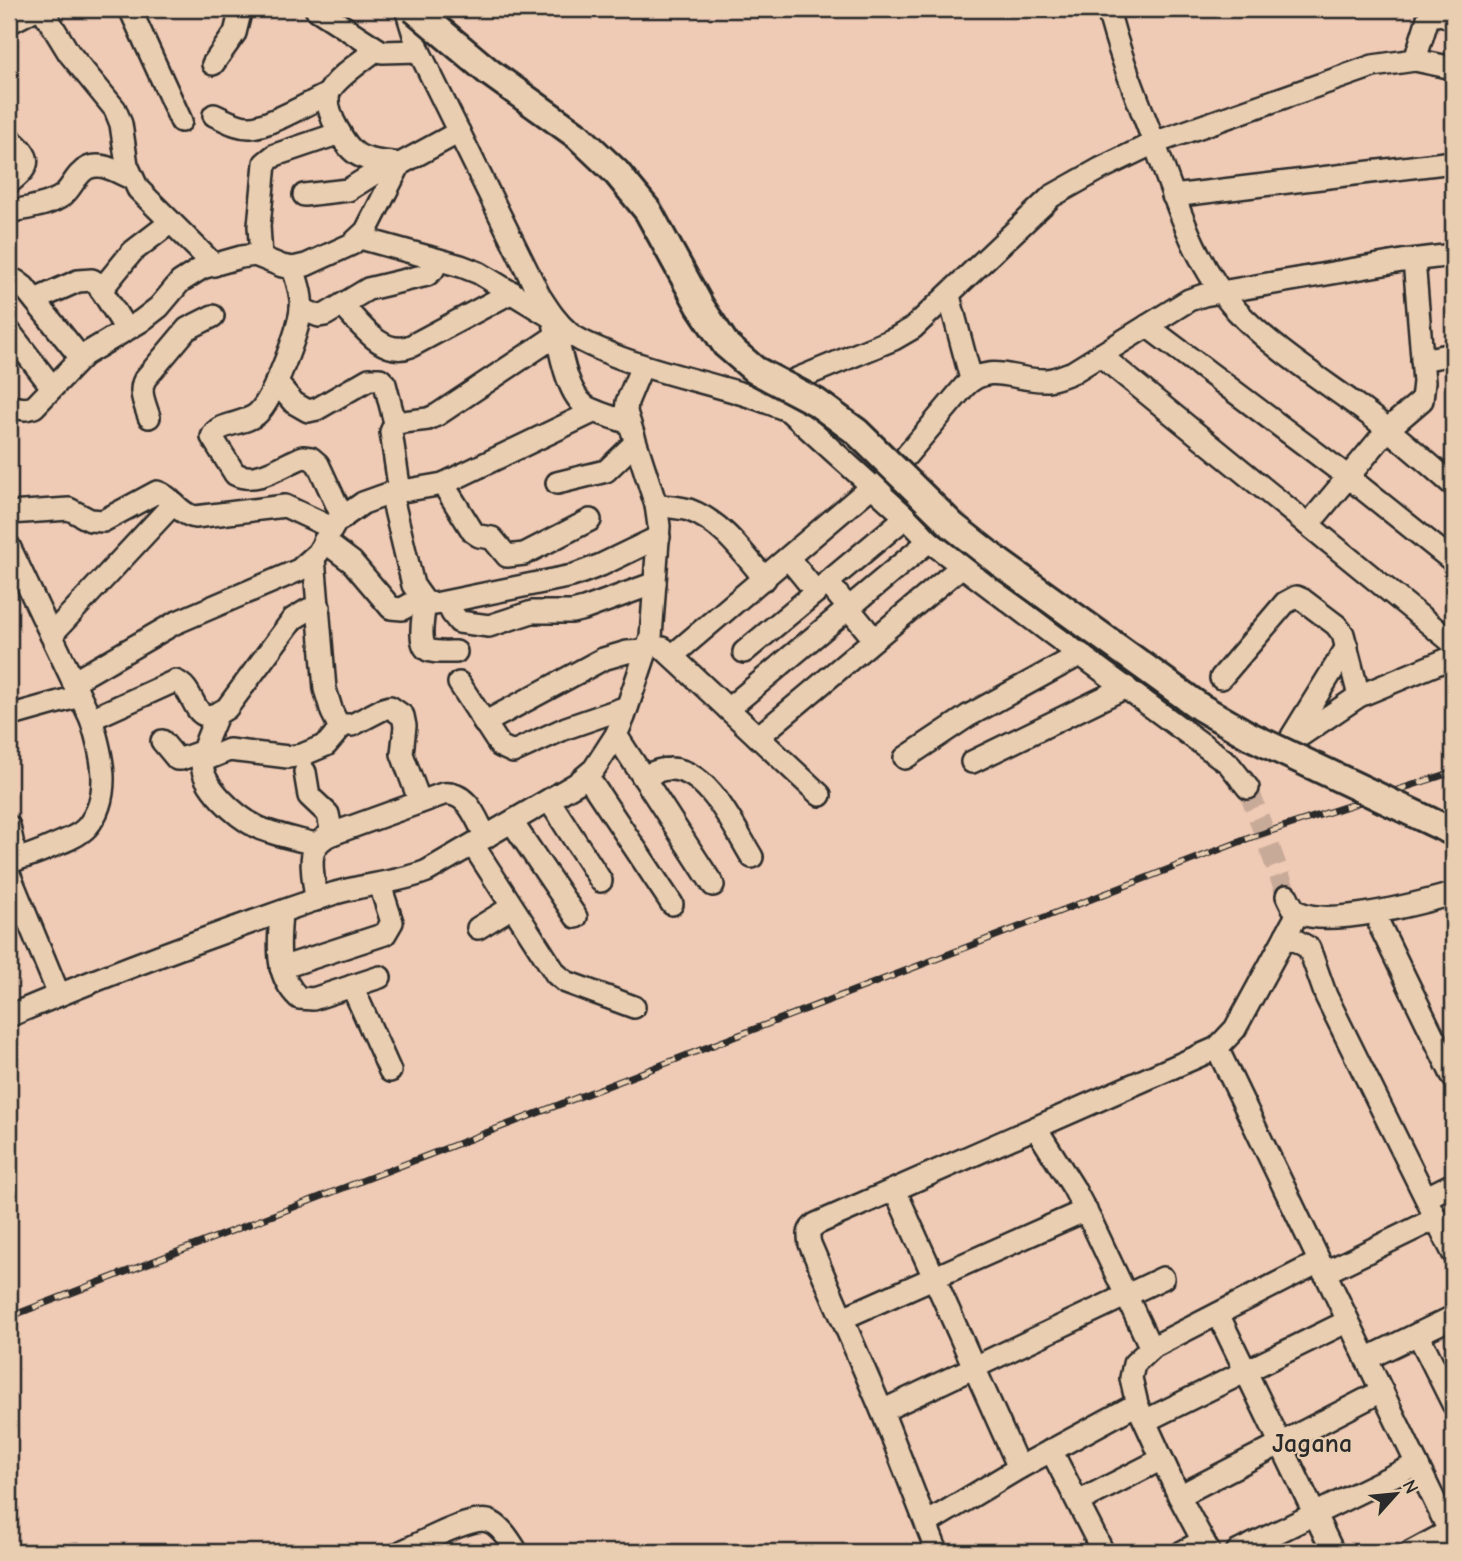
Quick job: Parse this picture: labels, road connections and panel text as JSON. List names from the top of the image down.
{
  "districts": ["Jagana"],
  "north": "top right"
}
